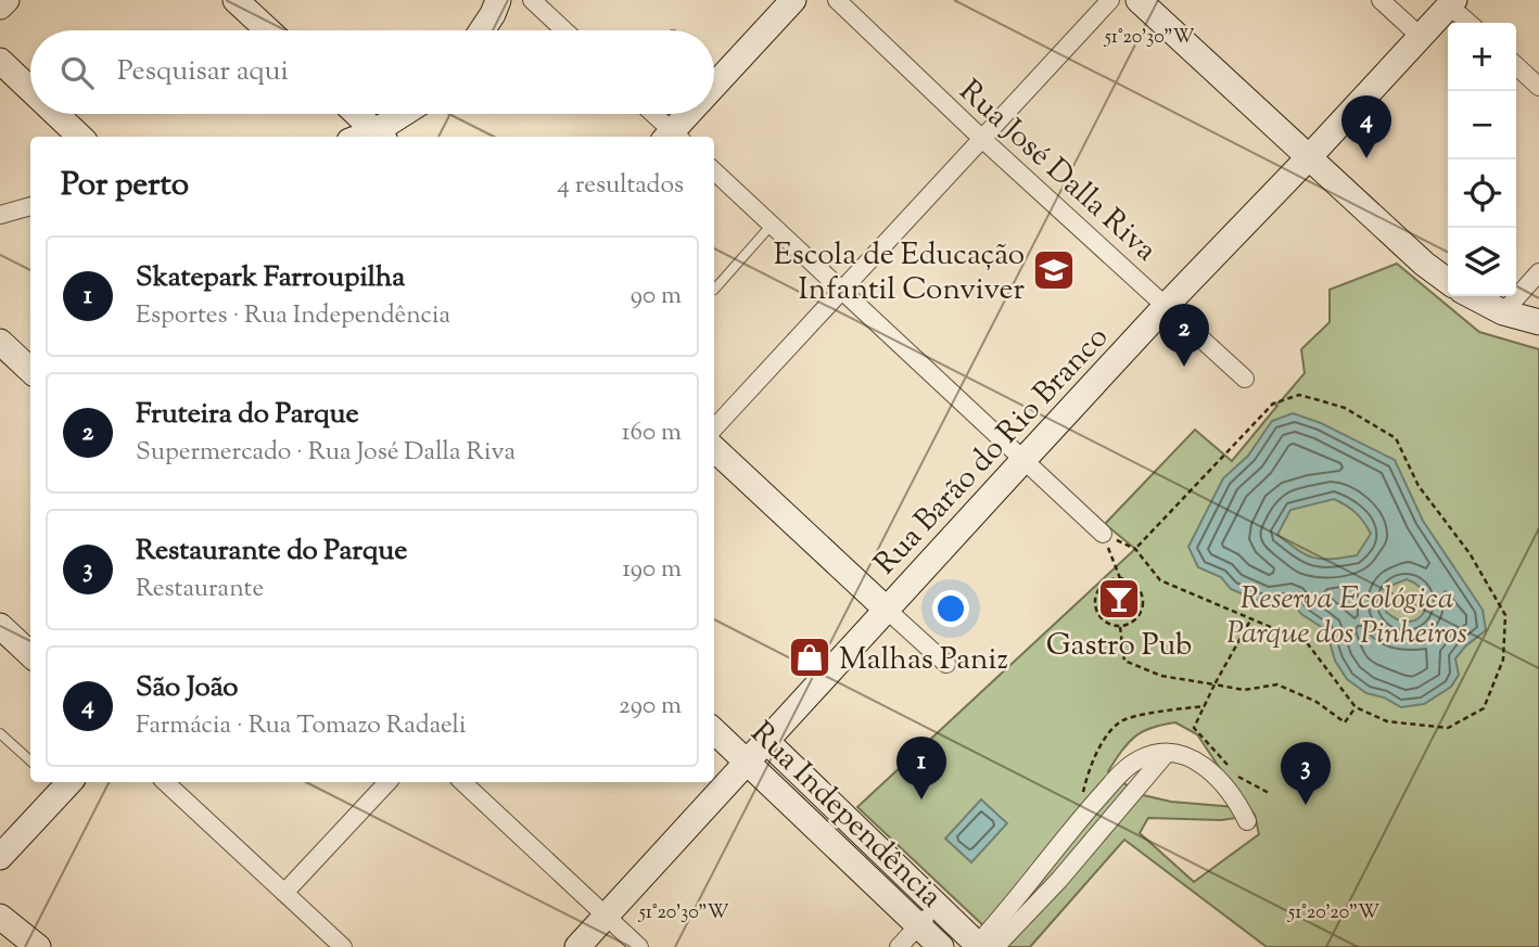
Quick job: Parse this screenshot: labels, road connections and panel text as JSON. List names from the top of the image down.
{
  "streets": {
    "main road": ["Rua Barão do Rio Branco", "Rua Independência"],
    "street": ["Rua José Dalla Riva"]
  },
  "crossings": [
    ["Rua José Dalla Riva", "Rua Barão do Rio Branco"],
    ["Rua Barão do Rio Branco", "Rua Independência"]
  ],
  "parks": ["Reserva Ecológica Parque dos Pinheiros"],
  "places": {
    "school or university": ["Escola de Educação Infantil Conviver"],
    "bar": ["Gastro Pub"],
    "shop": ["Malhas Paniz"]
  },
  "page": {
    "map_buttons": ["+", "−"],
    "search": "Pesquisar aqui",
    "pins": [
      "4",
      "2",
      "1",
      "3"
    ],
    "heading": ["Por perto", "4 resultados"],
    "list": [
      {
        "mark": "1",
        "name": "Skatepark Farroupilha",
        "note": "Esportes · Rua Independência",
        "value": "90 m"
      },
      {
        "mark": "2",
        "name": "Fruteira do Parque",
        "note": "Supermercado · Rua José Dalla Riva",
        "value": "160 m"
      },
      {
        "mark": "3",
        "name": "Restaurante do Parque",
        "note": "Restaurante",
        "value": "190 m"
      },
      {
        "mark": "4",
        "name": "São João",
        "note": "Farmácia · Rua Tomazo Radaeli",
        "value": "290 m"
      }
    ]
  },
  "coordinates": ["51°20'30\"W", "51°20'20\"W"]
}
